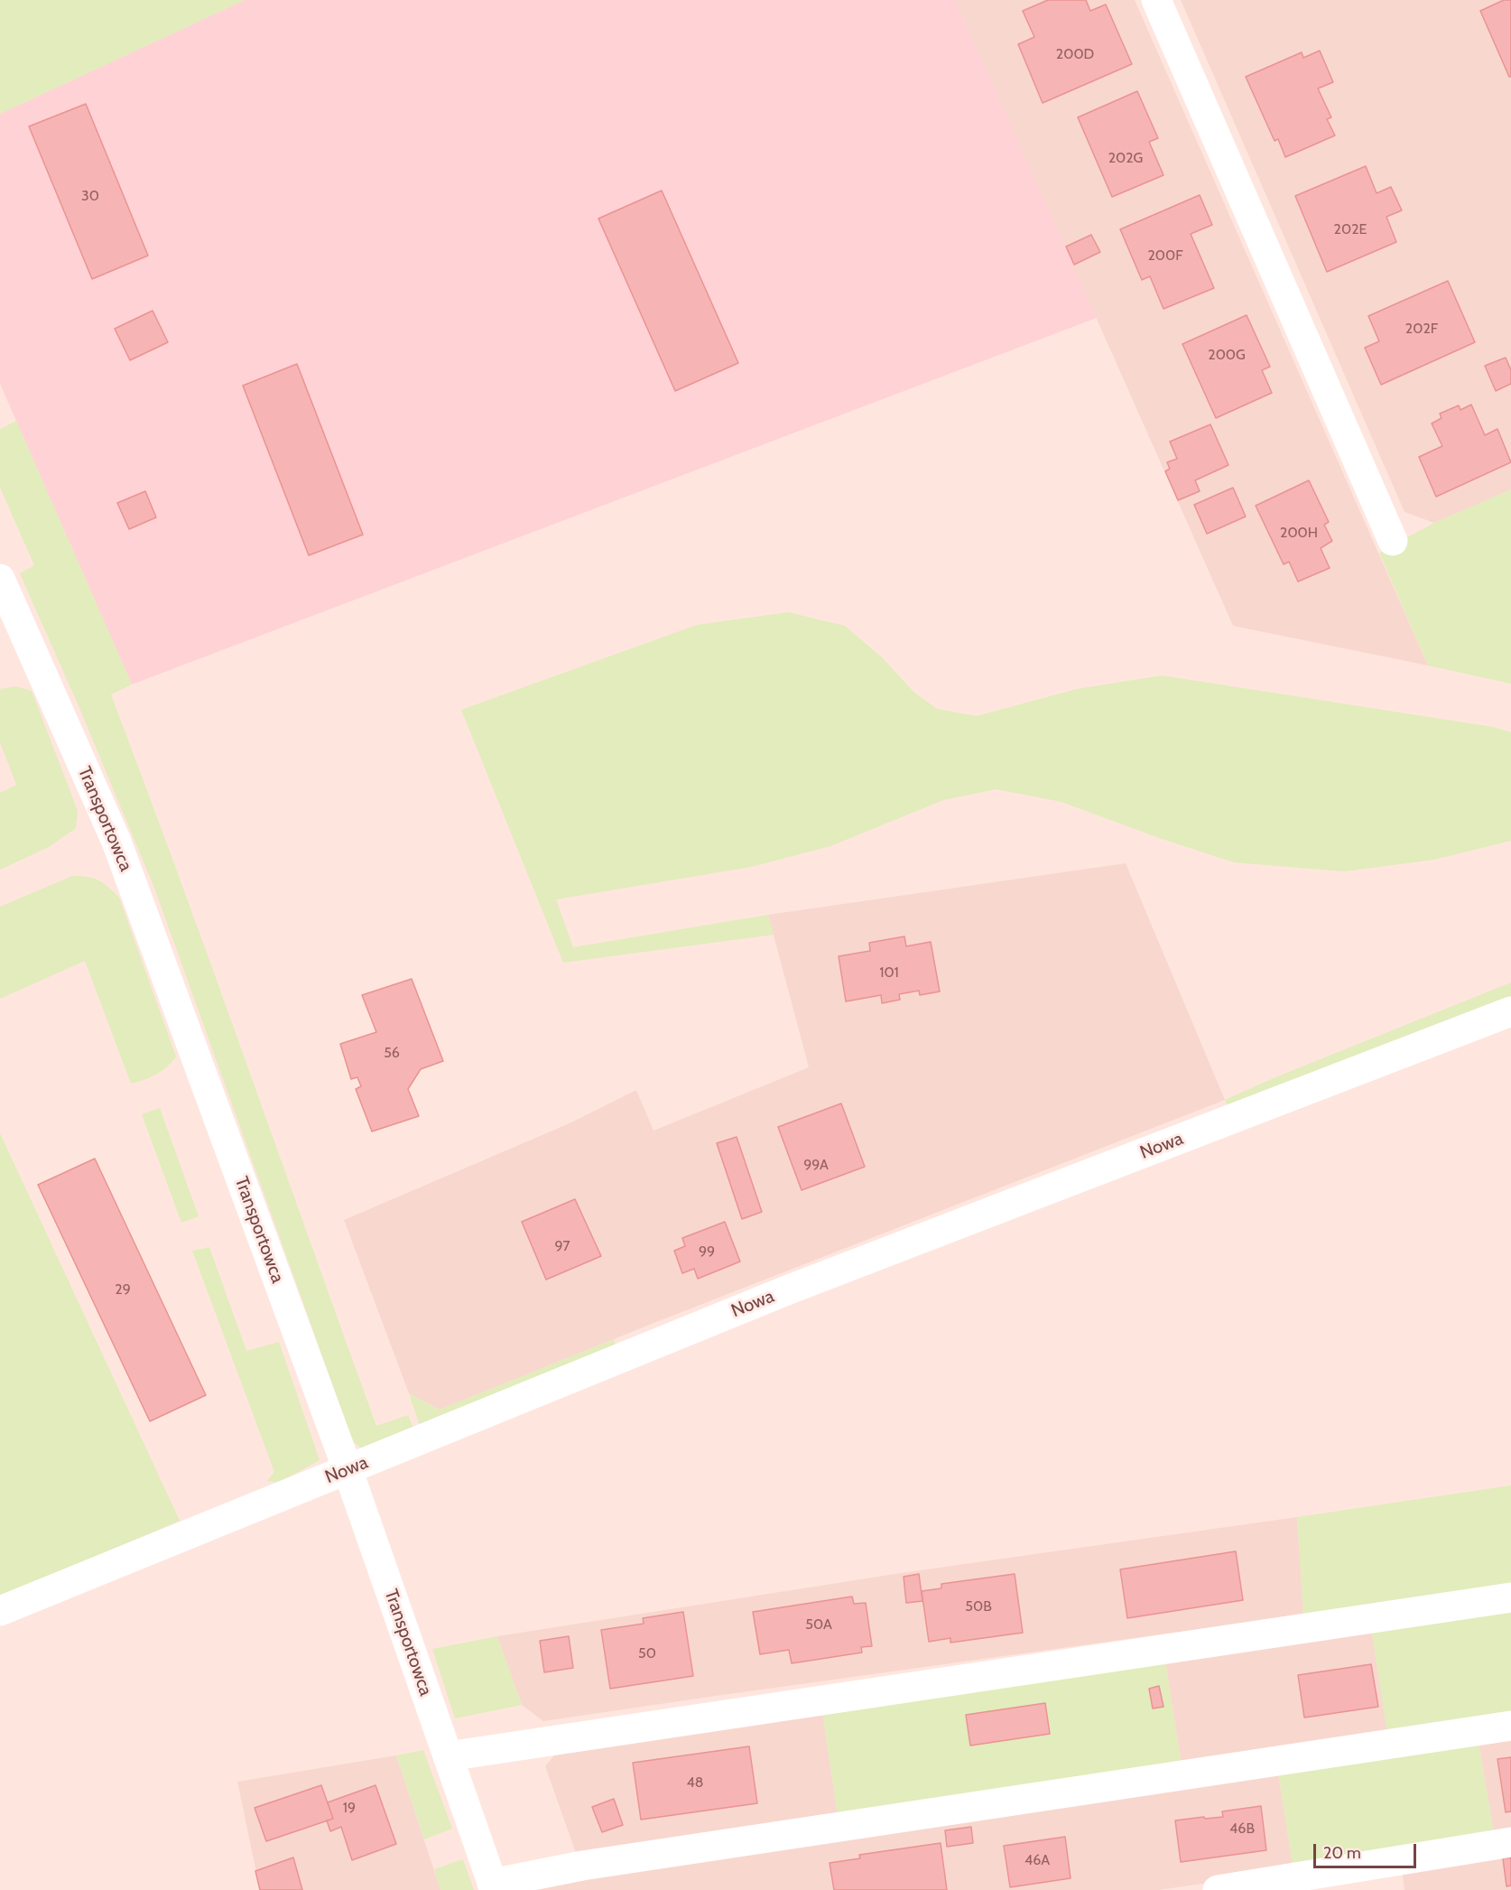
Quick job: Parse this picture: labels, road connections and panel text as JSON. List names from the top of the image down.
{
  "streets": {
    "street": ["Transportowca", "Nowa"]
  },
  "crossings": [
    ["Transportowca", "Nowa"]
  ],
  "house_numbers": [
    "200D",
    "202G",
    "30",
    "202E",
    "200F",
    "202F",
    "200G",
    "200H",
    "101",
    "56",
    "99A",
    "97",
    "99",
    "29",
    "50B",
    "50A",
    "50",
    "48",
    "19",
    "46B",
    "46A"
  ],
  "scale_bar": "20 m"
}
